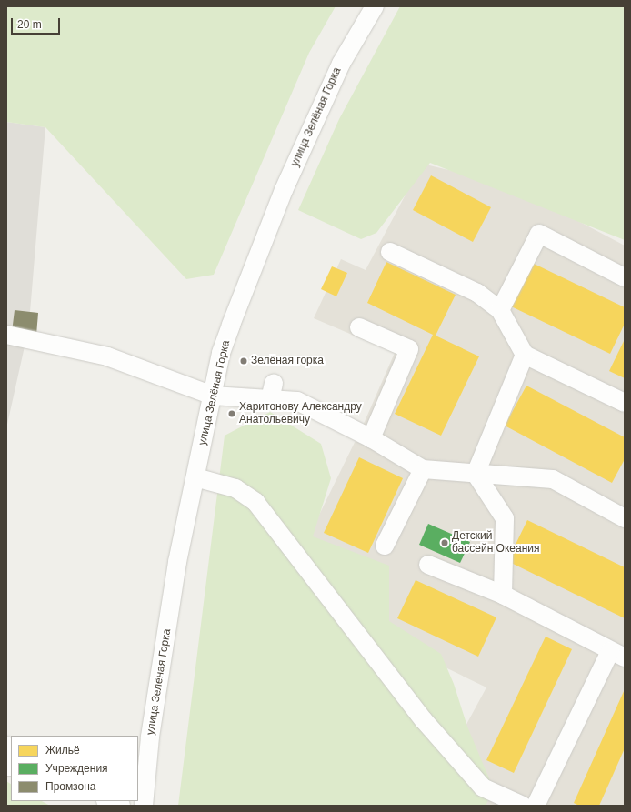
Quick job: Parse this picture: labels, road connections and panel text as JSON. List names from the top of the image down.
{
  "streets": {
    "street": ["улица Зелёная Горка"]
  },
  "places": ["Зелёная горка", "Харитонову Александру Анатольевичу", "Детский бассейн Океания"],
  "legend": ["Жильё", "Учреждения", "Промзона"],
  "scale_bar": "20 m"
}
